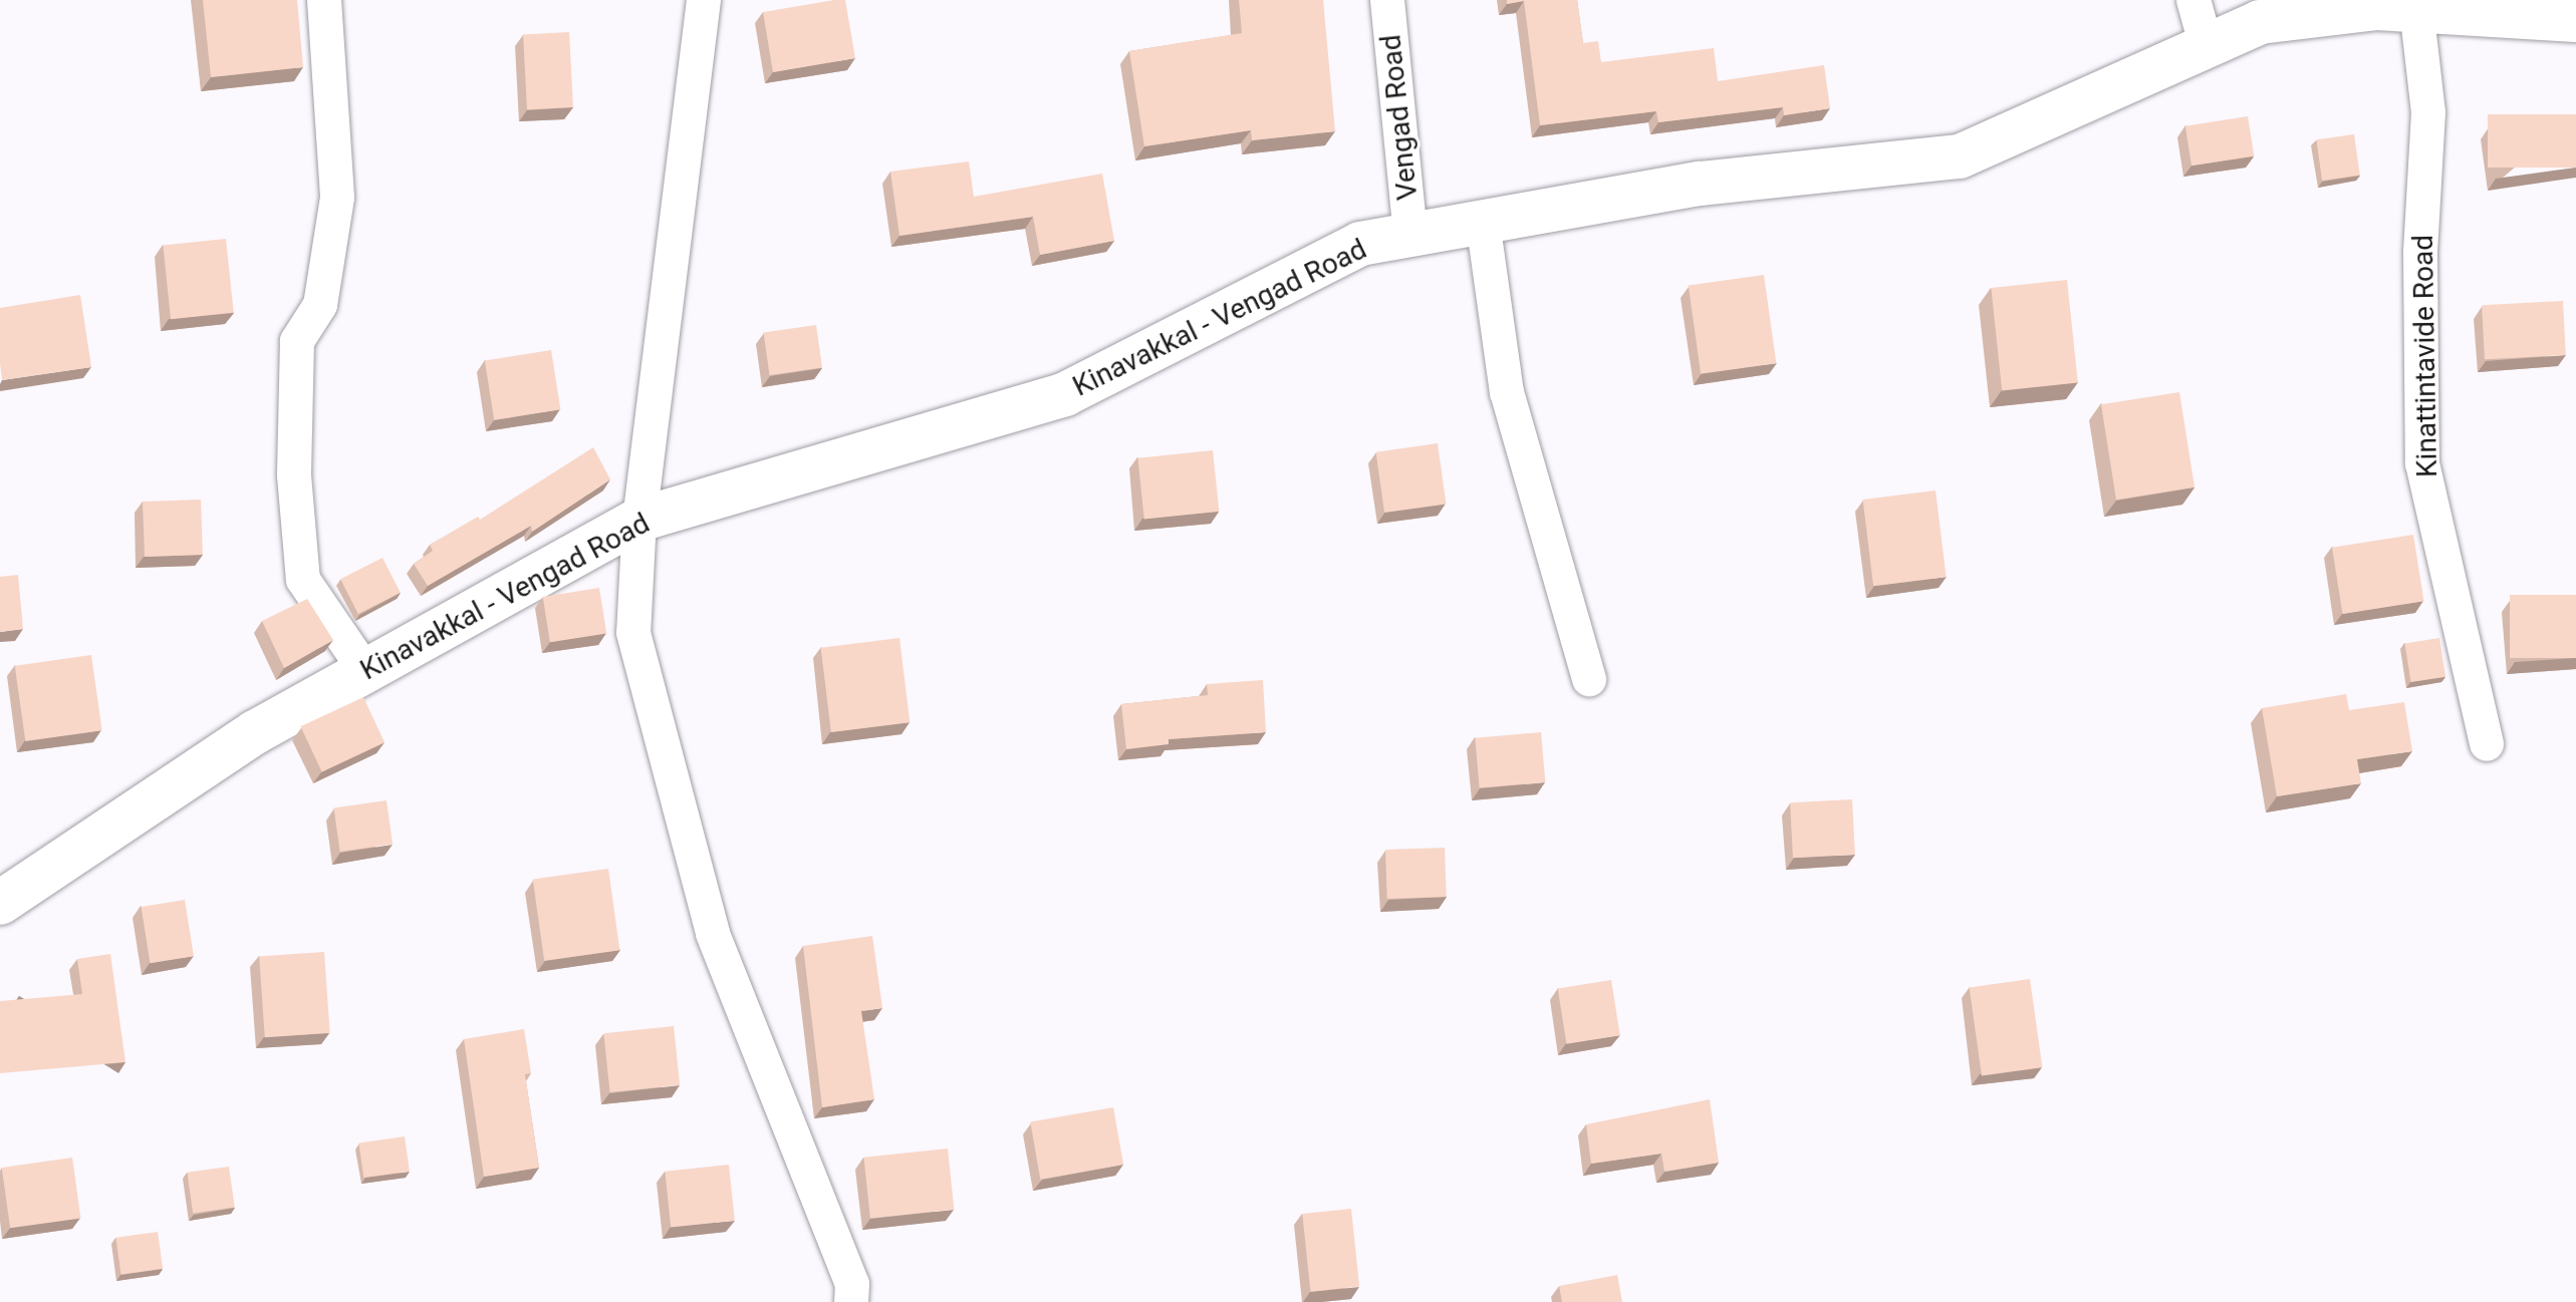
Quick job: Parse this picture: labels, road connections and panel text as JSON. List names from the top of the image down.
{
  "streets": {
    "main road": ["Kinavakkal - Vengad Road"],
    "street": ["Vengad Road", "Kinattintavide Road"]
  },
  "crossings": [
    ["Vengad Road", "Kinavakkal - Vengad Road"],
    ["Kinavakkal - Vengad Road", "Kinattintavide Road"]
  ]
}
